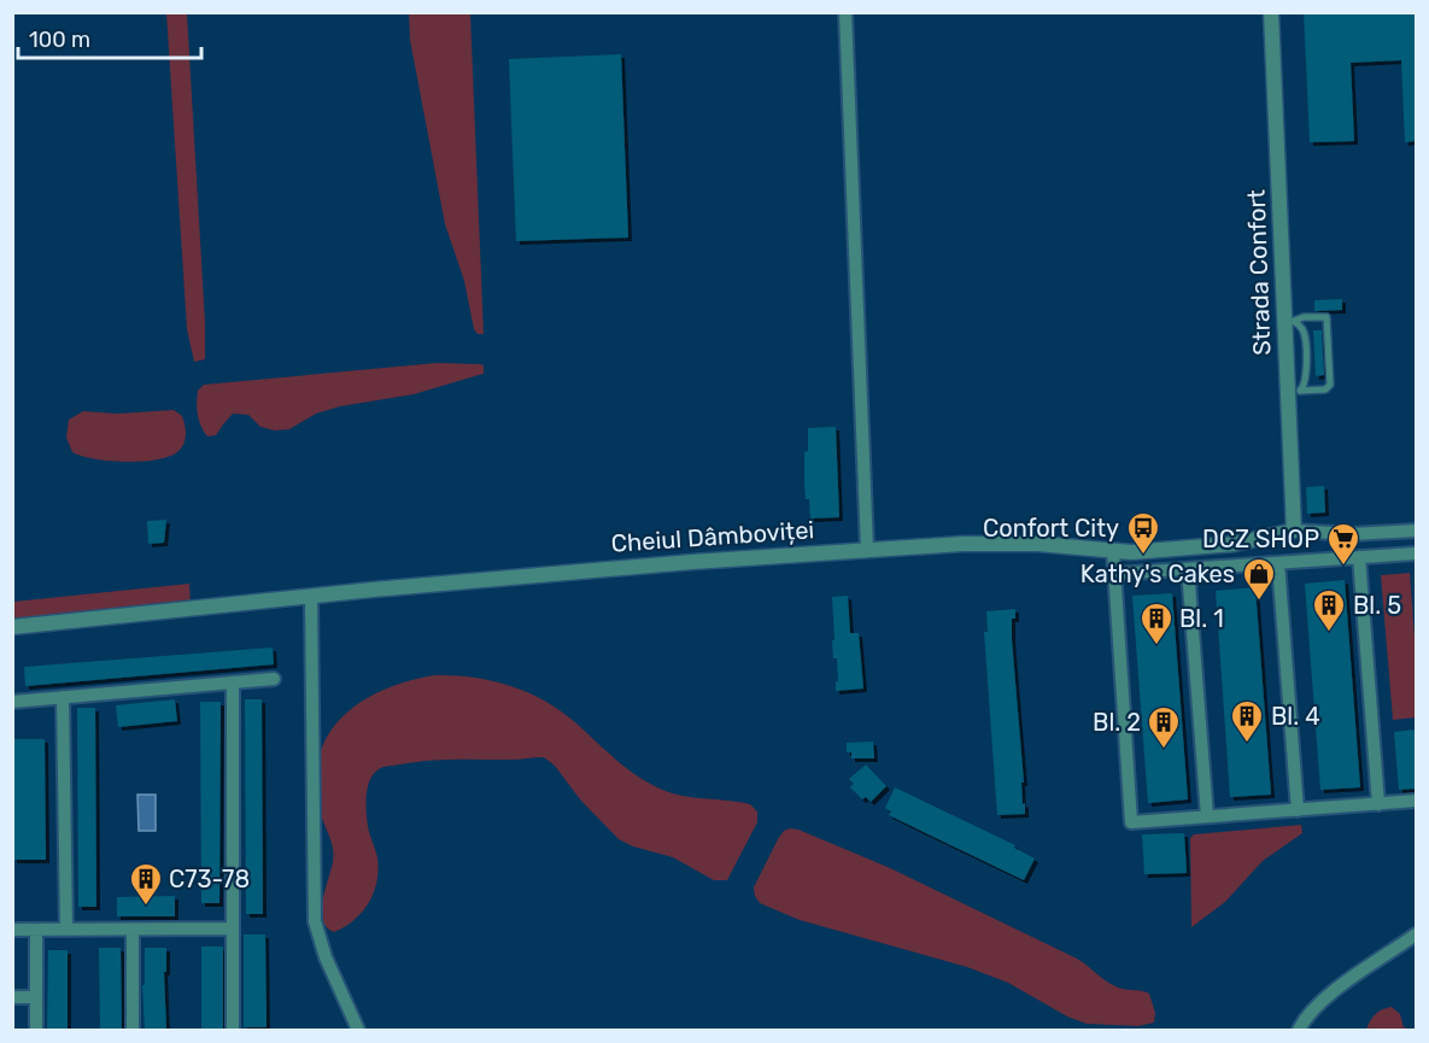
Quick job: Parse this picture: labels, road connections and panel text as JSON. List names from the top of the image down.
{
  "streets": {
    "street": ["Strada Confort", "Cheiul Dâmboviței"]
  },
  "crossings": [
    ["Strada Confort", "Cheiul Dâmboviței"]
  ],
  "places": {
    "bus stop": ["Confort City"],
    "supermarket": ["DCZ SHOP"],
    "shop": ["Kathy's Cakes"],
    "building": [
      "Bl. 5",
      "Bl. 1",
      "Bl. 4",
      "Bl. 2",
      "C73-78"
    ]
  },
  "scale_bar": "100 m"
}
